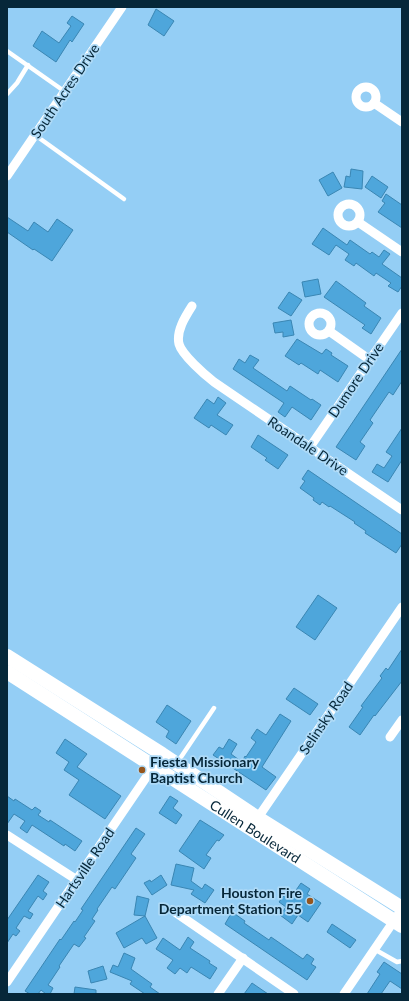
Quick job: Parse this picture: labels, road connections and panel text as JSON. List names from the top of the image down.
{
  "streets": {
    "main road": ["Cullen Boulevard"],
    "street": [
      "South Acres Drive",
      "Dumore Drive",
      "Roandale Drive",
      "Selinsky Road",
      "Hartsville Road"
    ]
  },
  "crossings": [
    ["Dumore Drive", "Roandale Drive"],
    ["Selinsky Road", "Cullen Boulevard"],
    ["Cullen Boulevard", "Hartsville Road"]
  ],
  "places": ["Fiesta Missionary Baptist Church", "Houston Fire Department Station 55"]
}
